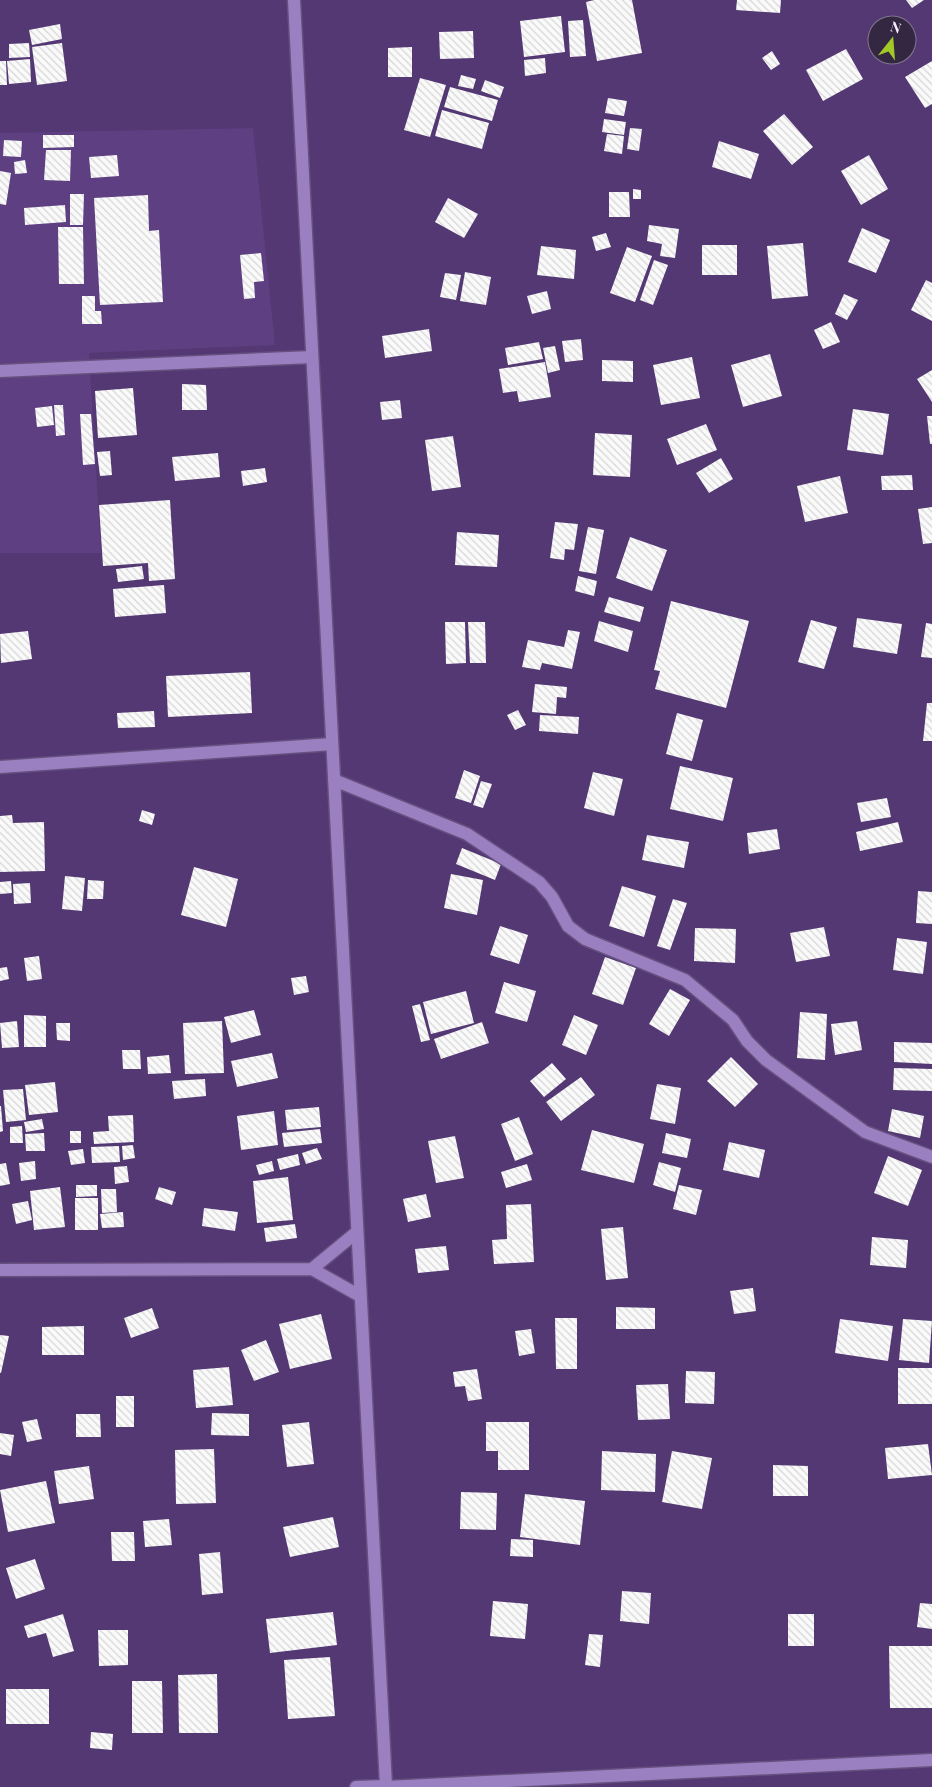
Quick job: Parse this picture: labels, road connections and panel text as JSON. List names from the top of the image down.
{
  "north": "top"
}
